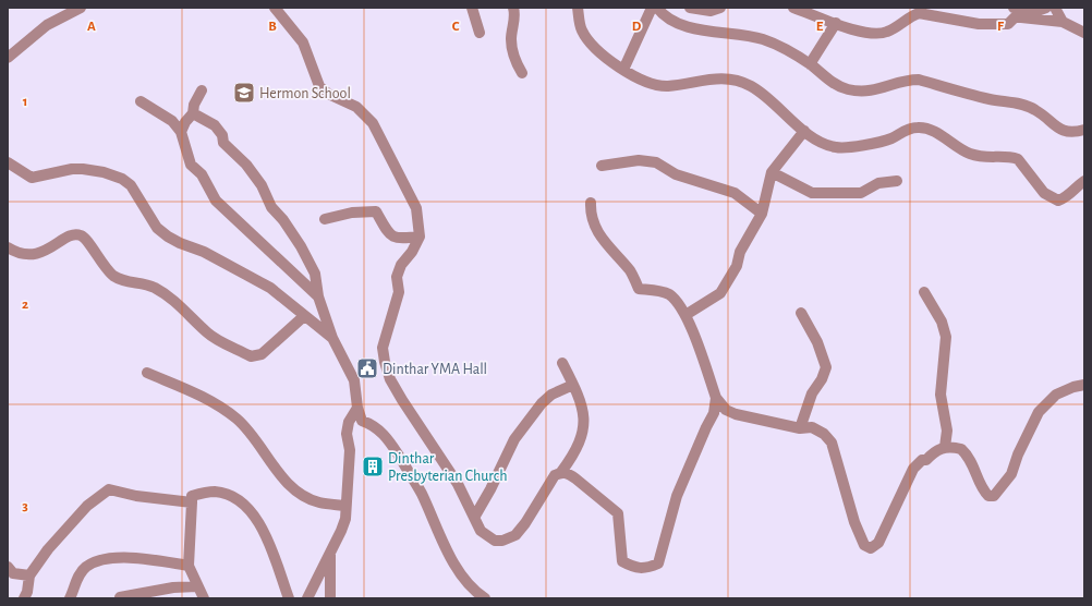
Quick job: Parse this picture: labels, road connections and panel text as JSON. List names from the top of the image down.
{
  "places": {
    "school or university": ["Hermon School"],
    "public building": ["Dinthar YMA Hall"],
    "building": ["Dinthar Presbyterian Church"]
  },
  "grid": {
    "columns": [
      "A",
      "B",
      "C",
      "D",
      "E",
      "F"
    ],
    "rows": ["1", "2", "3"]
  }
}
